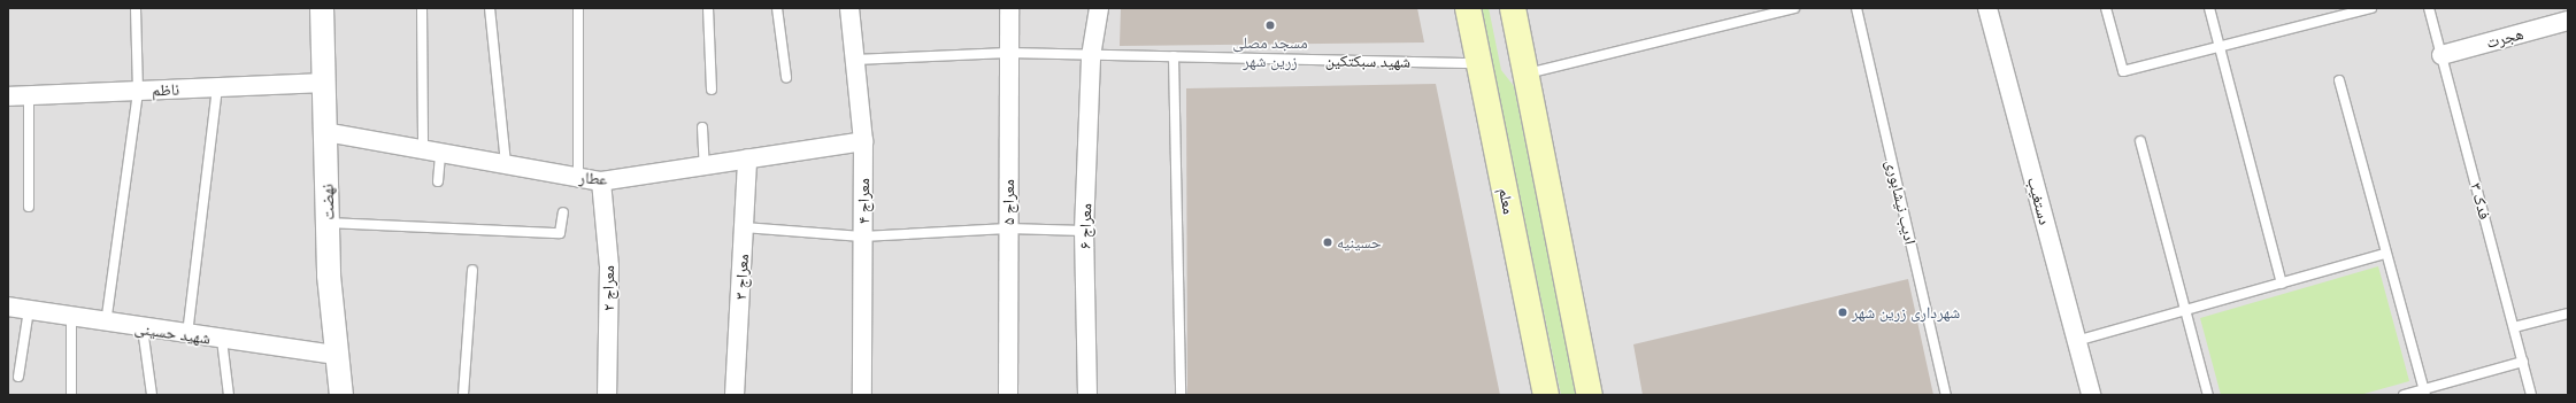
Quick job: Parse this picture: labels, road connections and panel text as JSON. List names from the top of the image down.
{
  "streets": {
    "main road": ["معلم"],
    "street": [
      "هجرت",
      "ناظم",
      "عطار",
      "معراج ۴",
      "دستغیب",
      "نهضت",
      "معراج ۵",
      "معراج ۶",
      "معراج ۳",
      "معراج ۲",
      "شهید حسینی"
    ],
    "lane": ["شهید سبکتکین", "فدک ۳", "ادیب نیشابوری"]
  },
  "crossings": [
    ["هجرت", "فدک ۳"],
    ["شهید سبکتکین", "معراج ۴"],
    ["شهید سبکتکین", "معلم"],
    ["شهید سبکتکین", "معراج ۵"],
    ["شهید سبکتکین", "معراج ۶"],
    ["ناظم", "نهضت"],
    ["عطار", "معراج ۴"],
    ["عطار", "نهضت"],
    ["عطار", "معراج ۳"],
    ["عطار", "معراج ۲"],
    ["نهضت", "شهید حسینی"]
  ],
  "places": ["مسجد مصلی زرین شهر", "حسینیه", "شهرداری زرین شهر"]
}
